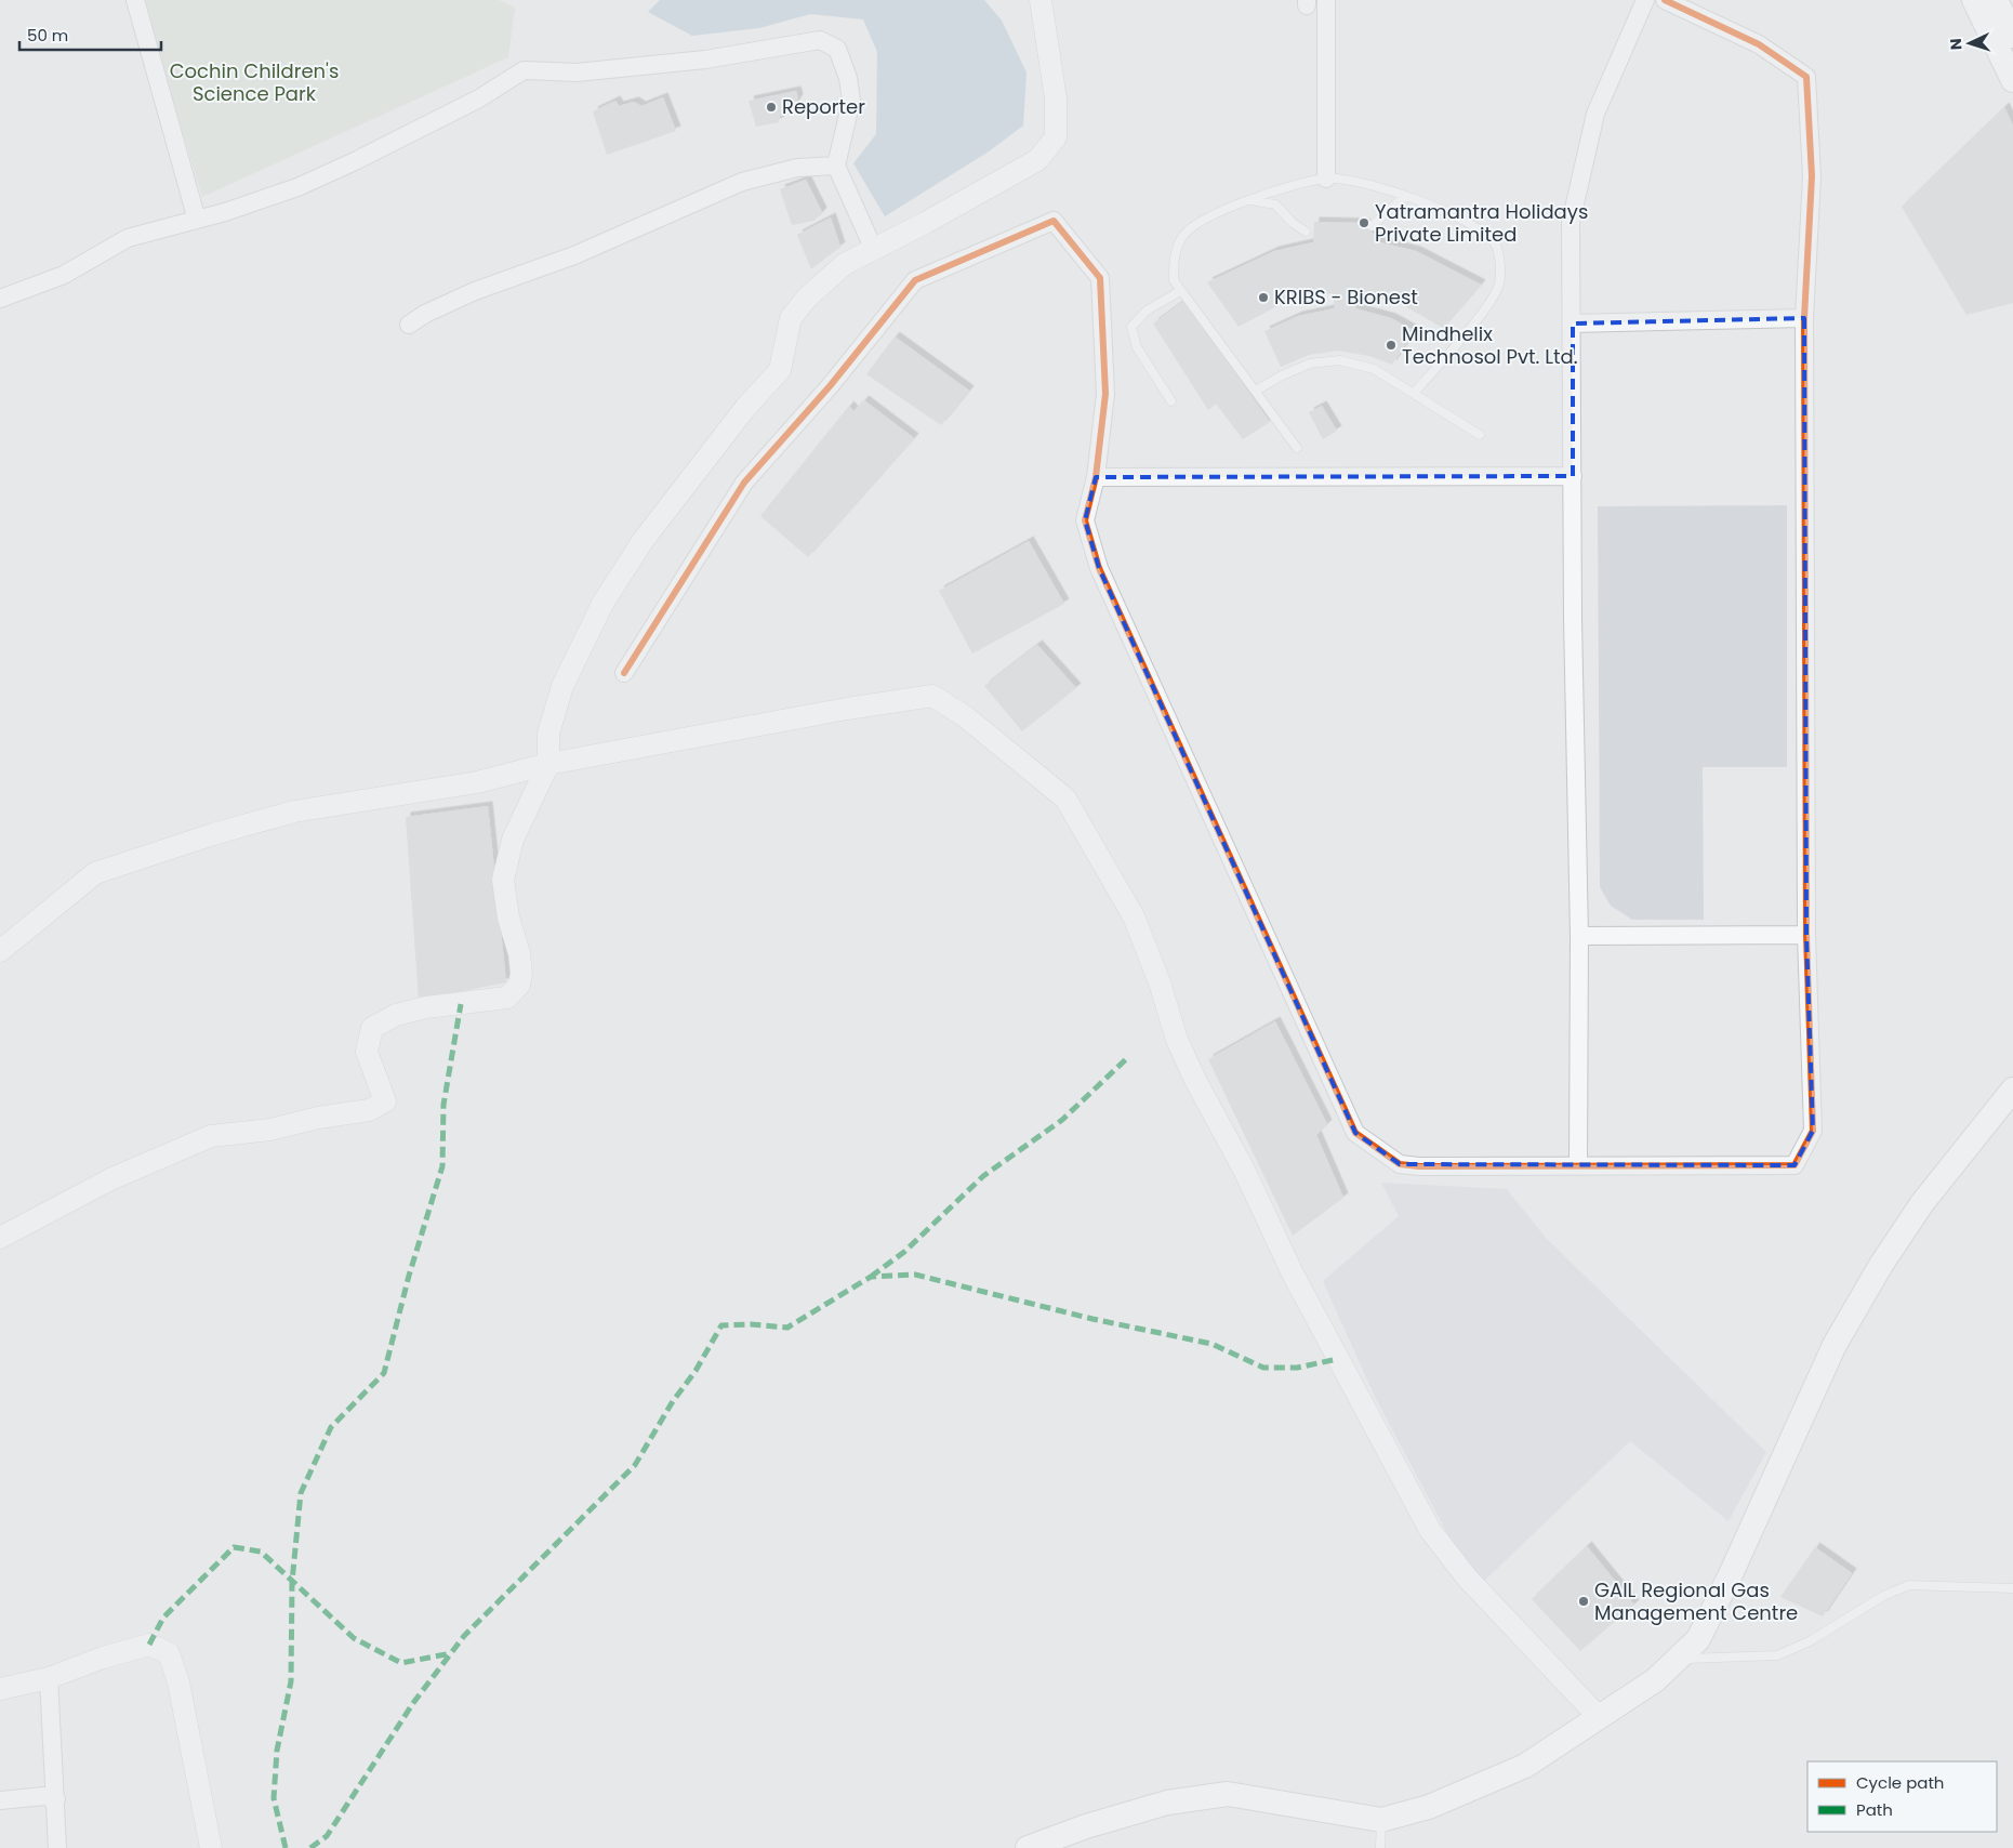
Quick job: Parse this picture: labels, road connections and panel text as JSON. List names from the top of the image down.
{
  "parks": ["Cochin Children's Science Park"],
  "places": [
    "Reporter",
    "Yatramantra Holidays Private Limited",
    "KRIBS - Bionest",
    "Mindhelix Technosol Pvt. Ltd.",
    "GAIL Regional Gas Management Centre"
  ],
  "legend": ["Cycle path", "Path"],
  "scale_bar": "50 m",
  "north": "left"
}
